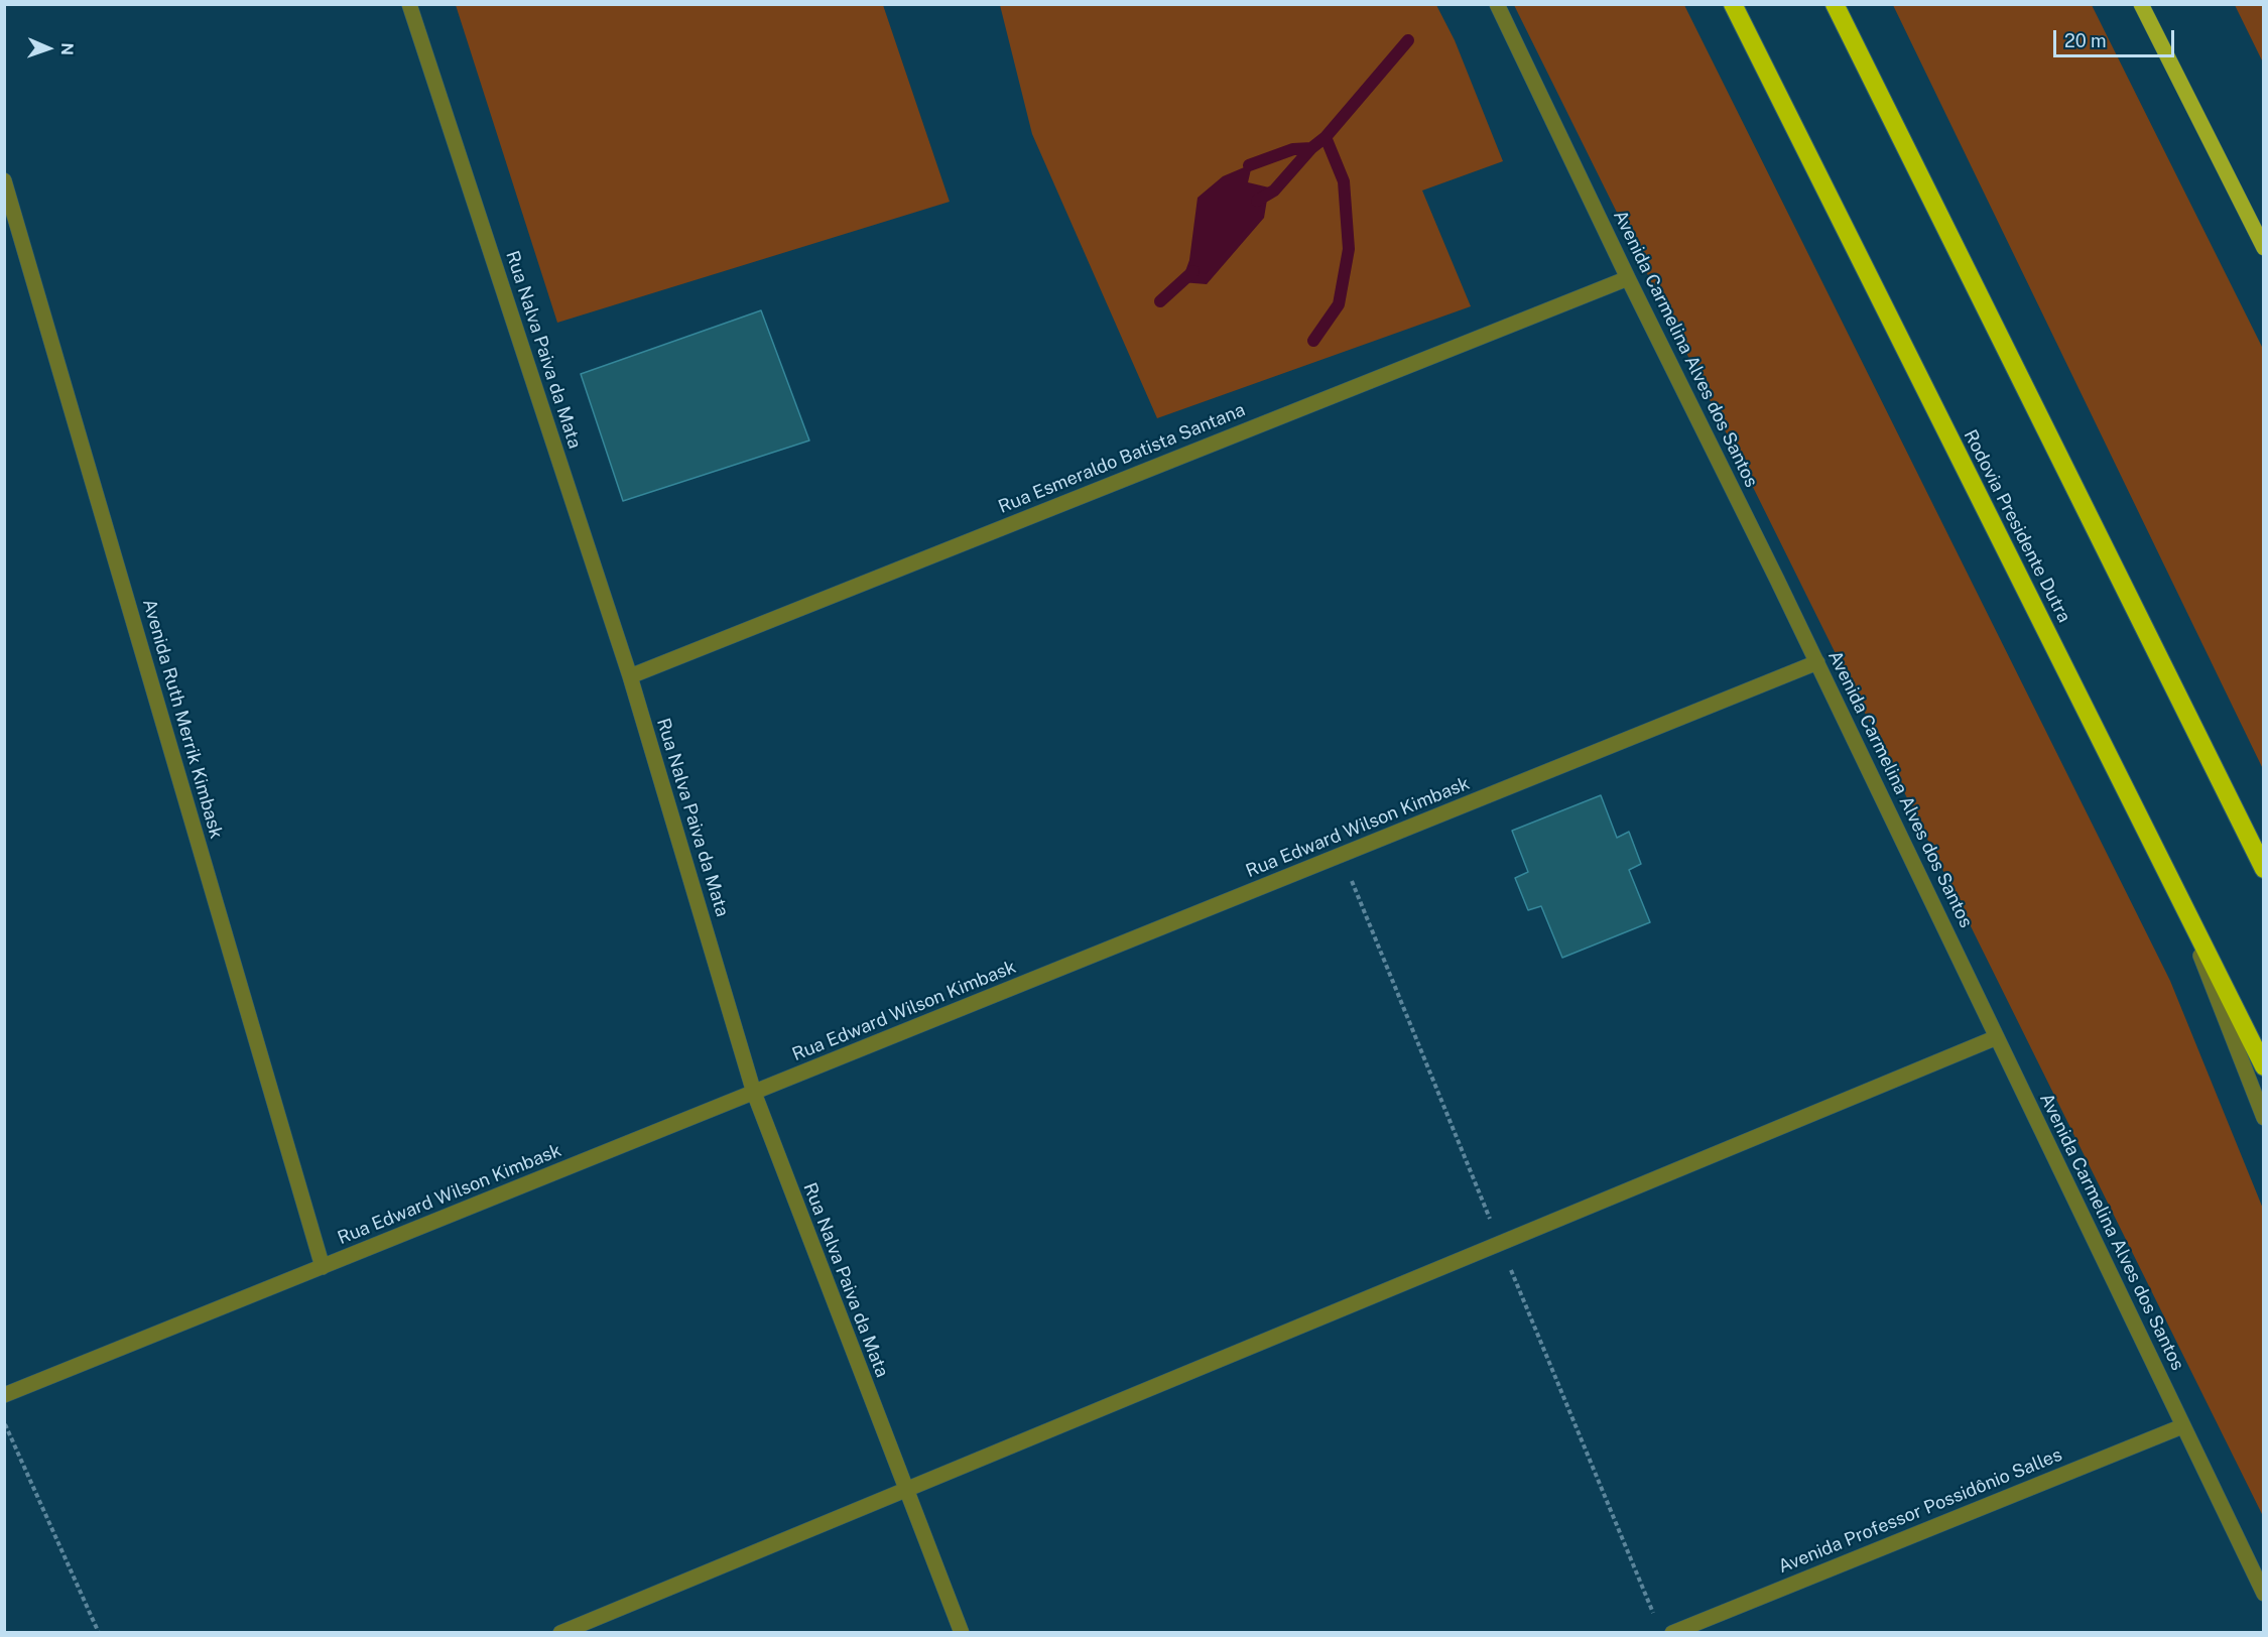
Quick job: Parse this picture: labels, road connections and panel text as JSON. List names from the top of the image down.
{
  "streets": {
    "highway": ["Rodovia Presidente Dutra"],
    "street": [
      "Avenida Carmelina Alves dos Santos",
      "Rua Nalva Paiva da Mata",
      "Rua Esmeraldo Batista Santana",
      "Avenida Ruth Merrik Kimbask",
      "Rua Edward Wilson Kimbask",
      "Avenida Professor Possidônio Salles"
    ]
  },
  "crossings": [
    ["Avenida Carmelina Alves dos Santos", "Rua Esmeraldo Batista Santana"],
    ["Avenida Carmelina Alves dos Santos", "Rua Edward Wilson Kimbask"],
    ["Avenida Carmelina Alves dos Santos", "Avenida Professor Possidônio Salles"],
    ["Rua Nalva Paiva da Mata", "Rua Esmeraldo Batista Santana"],
    ["Rua Nalva Paiva da Mata", "Rua Edward Wilson Kimbask"],
    ["Avenida Ruth Merrik Kimbask", "Rua Edward Wilson Kimbask"]
  ],
  "scale_bar": "20 m",
  "north": "right"
}
